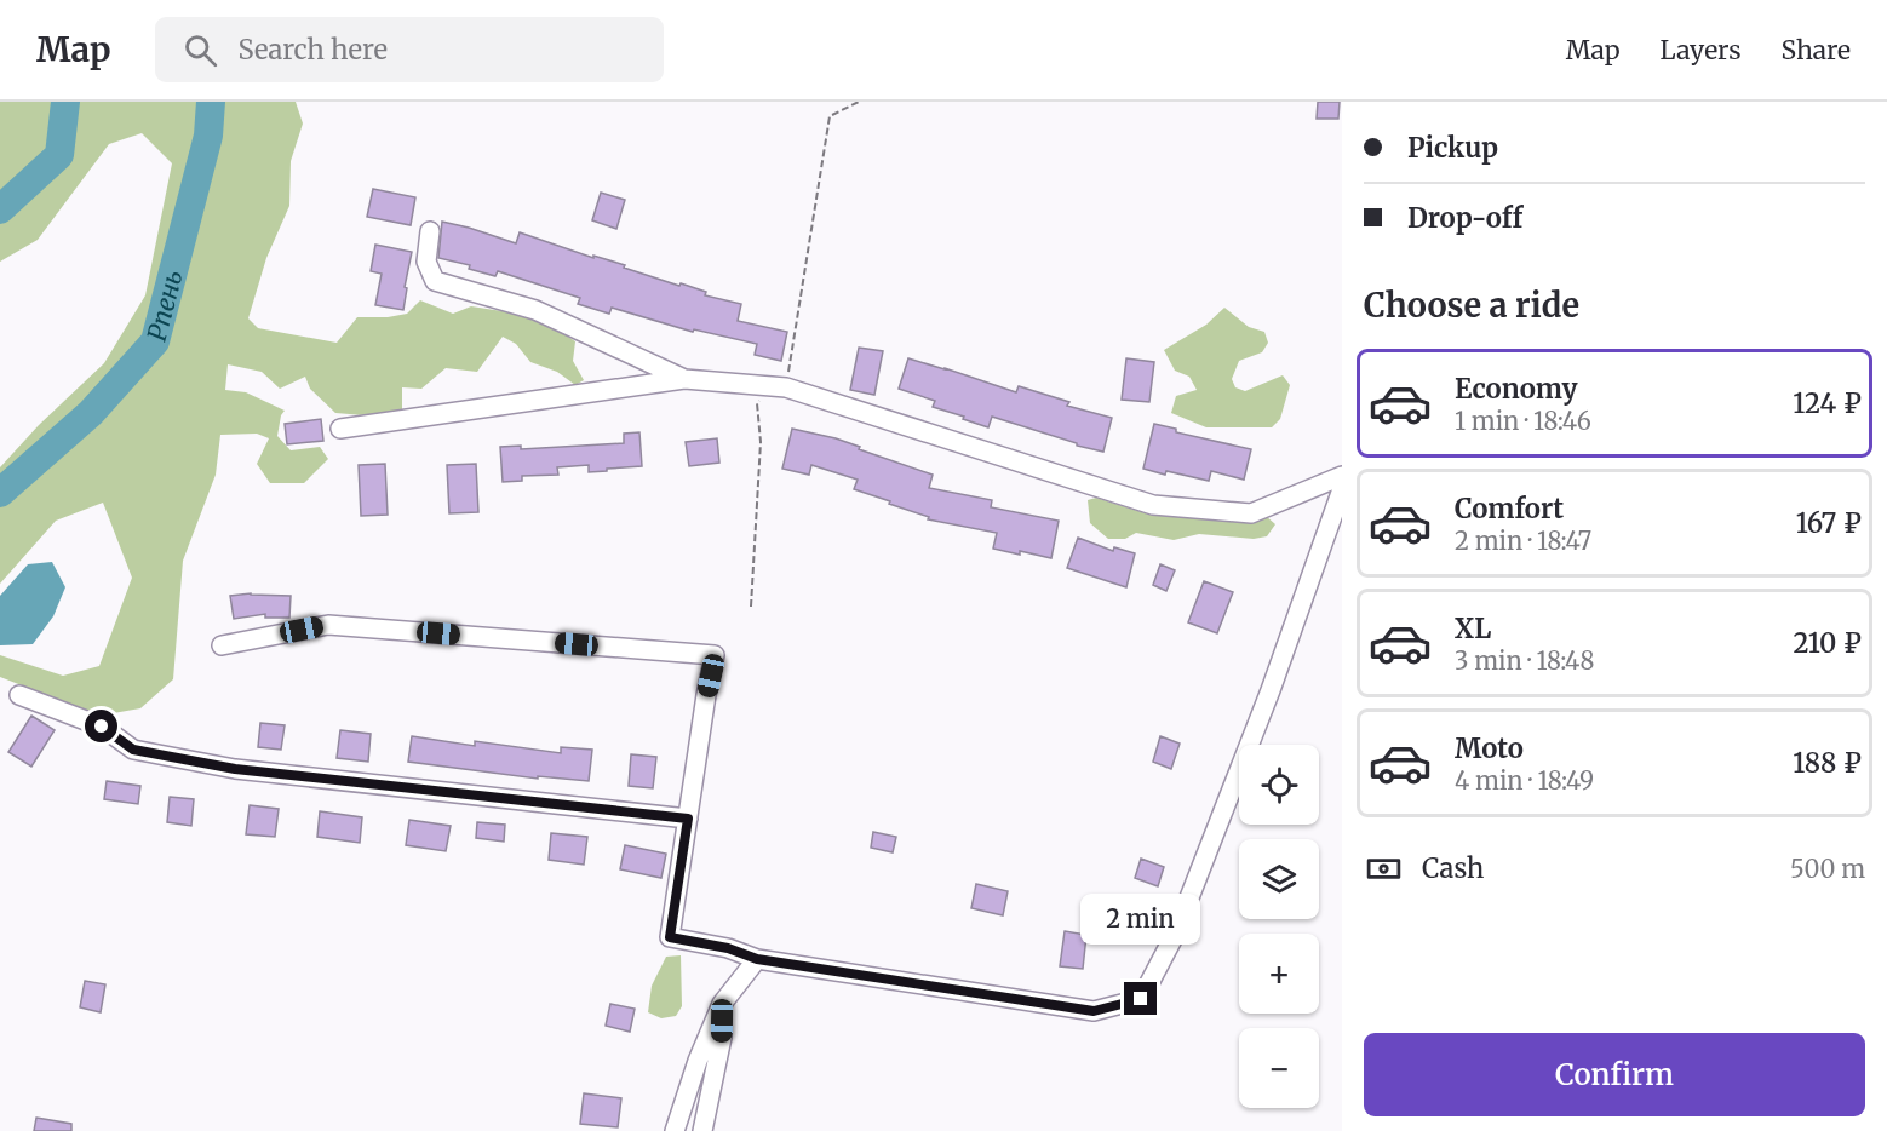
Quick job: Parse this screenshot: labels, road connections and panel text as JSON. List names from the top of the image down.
{
  "water": ["Рпень"],
  "page": {
    "header": "Map",
    "search": "Search here",
    "nav": ["Map", "Layers", "Share"],
    "banner": ["Pickup", "Drop-off"],
    "heading": "Choose a ride",
    "list": [
      {
        "name": "Economy",
        "note": "1 min · 18:46",
        "value": "124 ₽"
      },
      {
        "name": "Comfort",
        "note": "2 min · 18:47",
        "value": "167 ₽"
      },
      {
        "name": "XL",
        "note": "3 min · 18:48",
        "value": "210 ₽"
      },
      {
        "name": "Moto",
        "note": "4 min · 18:49",
        "value": "188 ₽"
      }
    ],
    "map_buttons": ["+", "−"],
    "pay": ["Cash", "500 m"],
    "bubble": "2 min",
    "buttons": "Confirm"
  }
}
